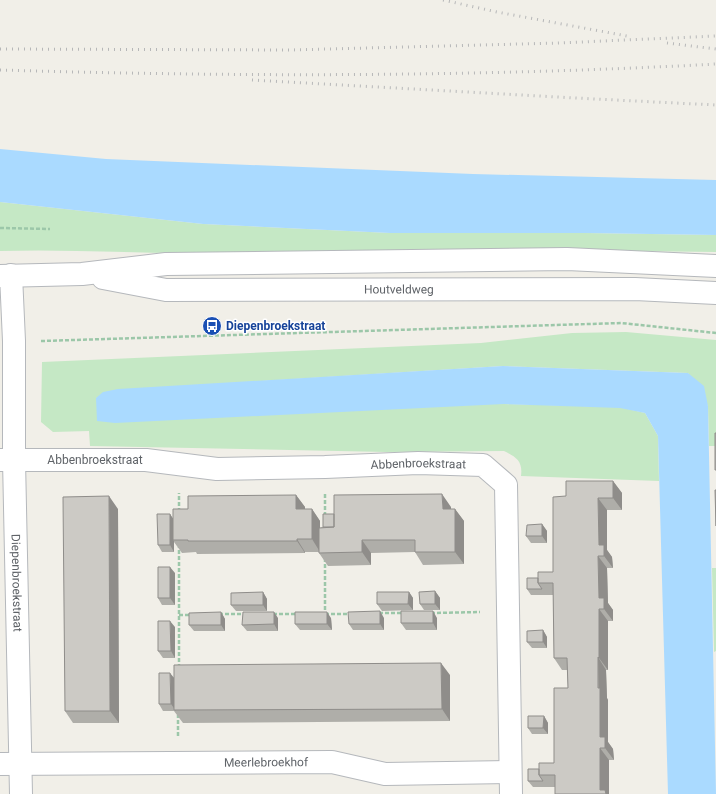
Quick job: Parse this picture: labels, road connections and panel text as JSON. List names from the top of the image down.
{
  "streets": {
    "street": [
      "Houtveldweg",
      "Abbenbroekstraat",
      "Diepenbroekstraat",
      "Meerlebroekhof"
    ]
  },
  "crossings": [
    ["Houtveldweg", "Diepenbroekstraat"],
    ["Abbenbroekstraat", "Diepenbroekstraat"],
    ["Abbenbroekstraat", "Meerlebroekhof"],
    ["Diepenbroekstraat", "Meerlebroekhof"]
  ],
  "places": {
    "bus stop": ["Diepenbroekstraat"]
  }
}
